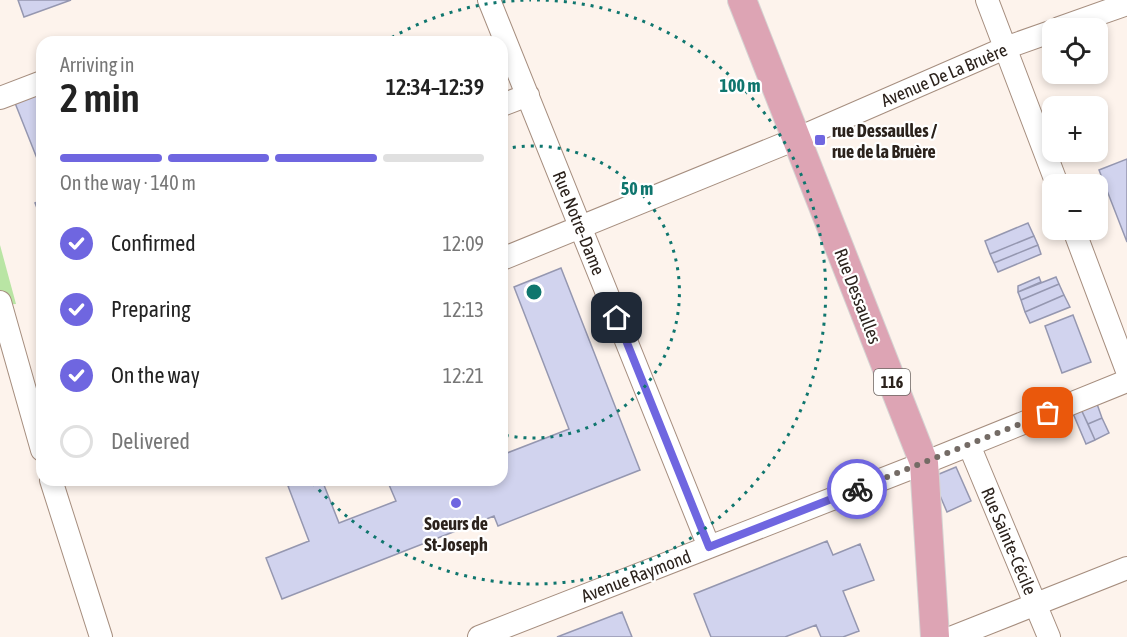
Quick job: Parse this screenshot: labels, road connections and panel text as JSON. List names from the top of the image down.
{
  "streets": {
    "main road": ["Rue Dessaulles", "116"],
    "street": [
      "Avenue De La Bruère",
      "Rue Notre-Dame",
      "Rue Sainte-Cécile",
      "Avenue Raymond"
    ]
  },
  "crossings": [
    ["Avenue De La Bruère", "Rue Notre-Dame"],
    ["Avenue De La Bruère", "Rue Dessaulles"],
    ["Rue Notre-Dame", "Avenue Raymond"],
    ["Rue Dessaulles", "Avenue Raymond"],
    ["Rue Sainte-Cécile", "Avenue Raymond"]
  ],
  "places": {
    "transit": ["rue Dessaulles / rue de la Bruère"],
    "other": ["Soeurs de St-Joseph"]
  },
  "page": {
    "map_buttons": ["+", "−"],
    "heading": ["2 min", "Arriving in", "12:34–12:39"],
    "bar": "On the way · 140 m",
    "list": [
      ["Confirmed", "12:09"],
      ["Preparing", "12:13"],
      ["On the way", "12:21"],
      "Delivered"
    ]
  },
  "rings": ["100 m", "50 m"]
}
